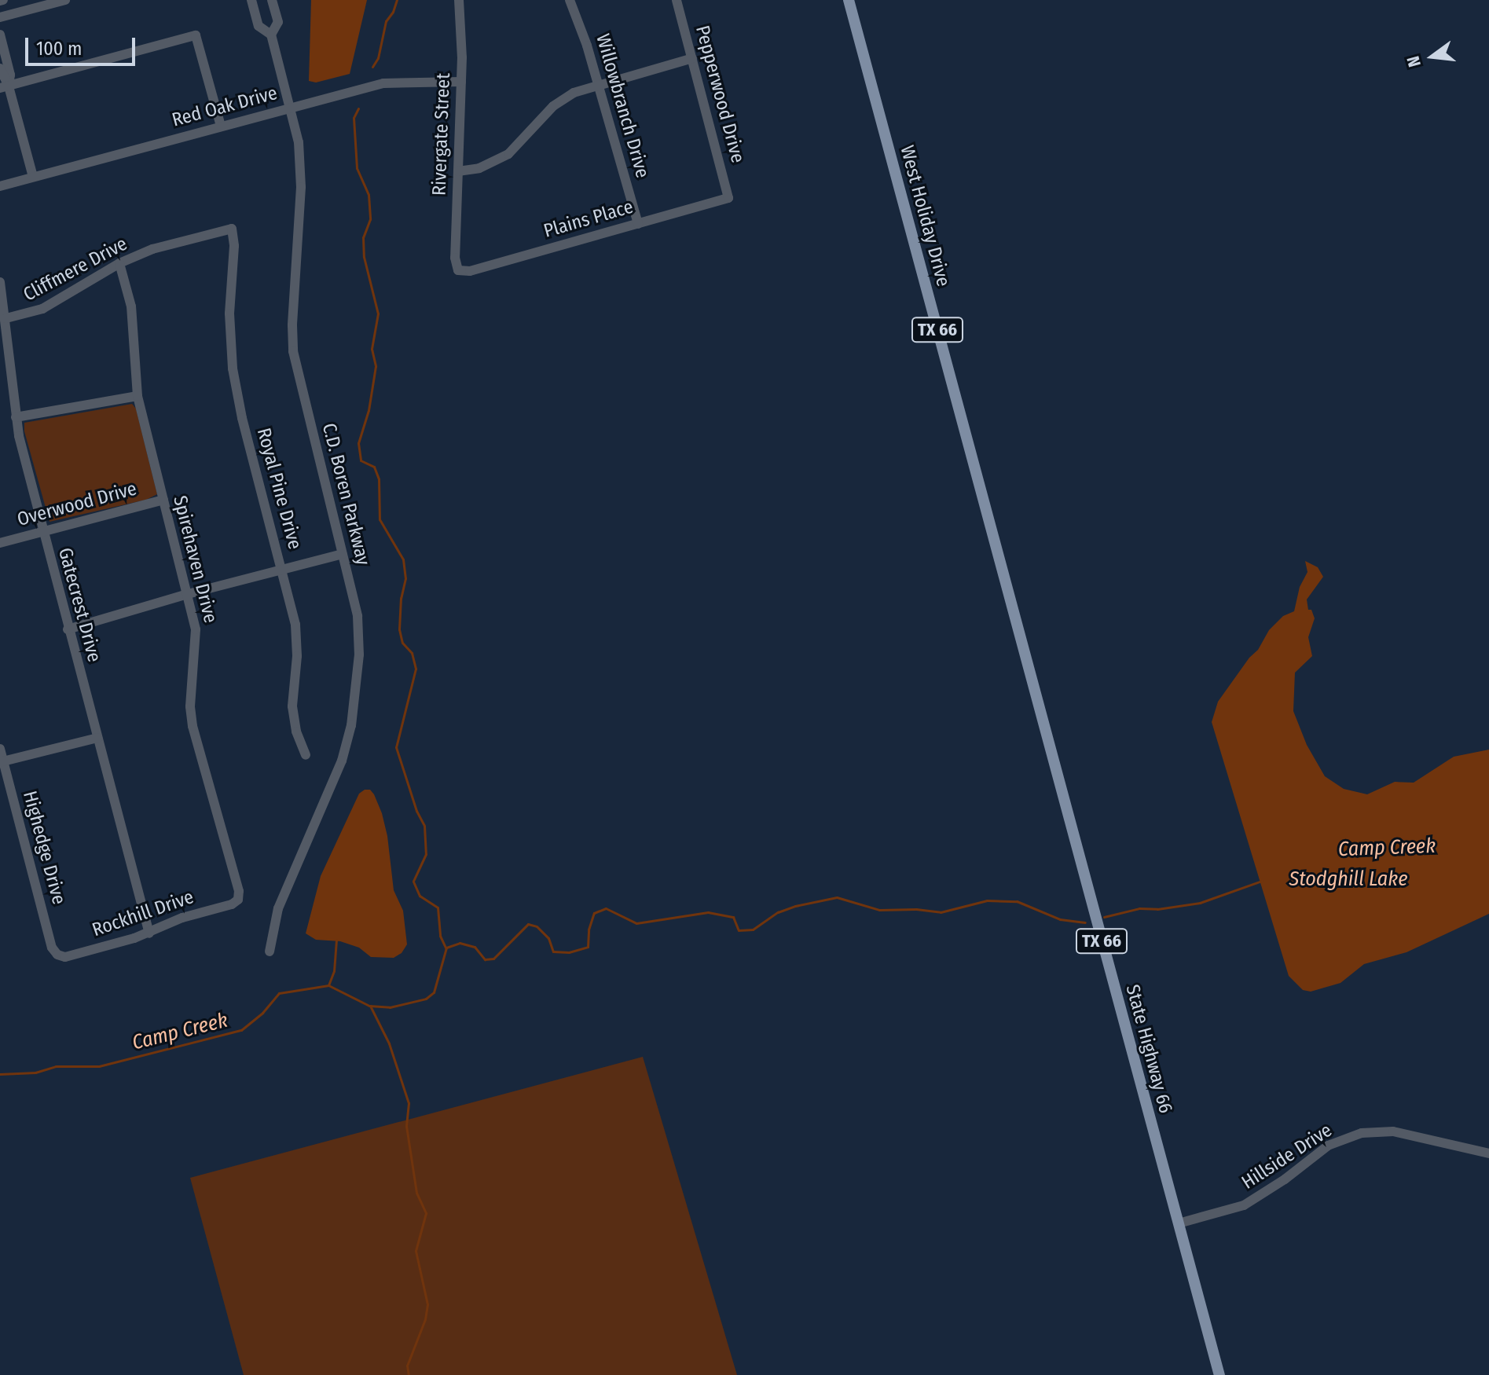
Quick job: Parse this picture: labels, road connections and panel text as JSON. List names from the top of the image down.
{
  "streets": {
    "main road": ["West Holiday Drive", "TX 66", "State Highway 66"],
    "street": [
      "Pepperwood Drive",
      "Willowbranch Drive",
      "Red Oak Drive",
      "Rivergate Street",
      "Plains Place",
      "Cliffmere Drive",
      "Royal Pine Drive",
      "C.D. Boren Parkway",
      "Overwood Drive",
      "Spirehaven Drive",
      "Gatecrest Drive",
      "Highedge Drive",
      "Rockhill Drive",
      "Hillside Drive"
    ]
  },
  "crossings": [
    ["Pepperwood Drive", "Plains Place"],
    ["Willowbranch Drive", "Plains Place"],
    ["Red Oak Drive", "Rivergate Street"],
    ["Red Oak Drive", "C.D. Boren Parkway"],
    ["Rivergate Street", "Plains Place"],
    ["West Holiday Drive", "State Highway 66"],
    ["Cliffmere Drive", "Royal Pine Drive"],
    ["Cliffmere Drive", "Spirehaven Drive"],
    ["Cliffmere Drive", "Gatecrest Drive"],
    ["Overwood Drive", "Spirehaven Drive"],
    ["Overwood Drive", "Gatecrest Drive"],
    ["Spirehaven Drive", "Rockhill Drive"],
    ["Gatecrest Drive", "Rockhill Drive"],
    ["Highedge Drive", "Rockhill Drive"],
    ["State Highway 66", "Hillside Drive"]
  ],
  "water": ["Camp Creek", "Stodghill Lake"],
  "scale_bar": "100 m",
  "north": "left"
}
